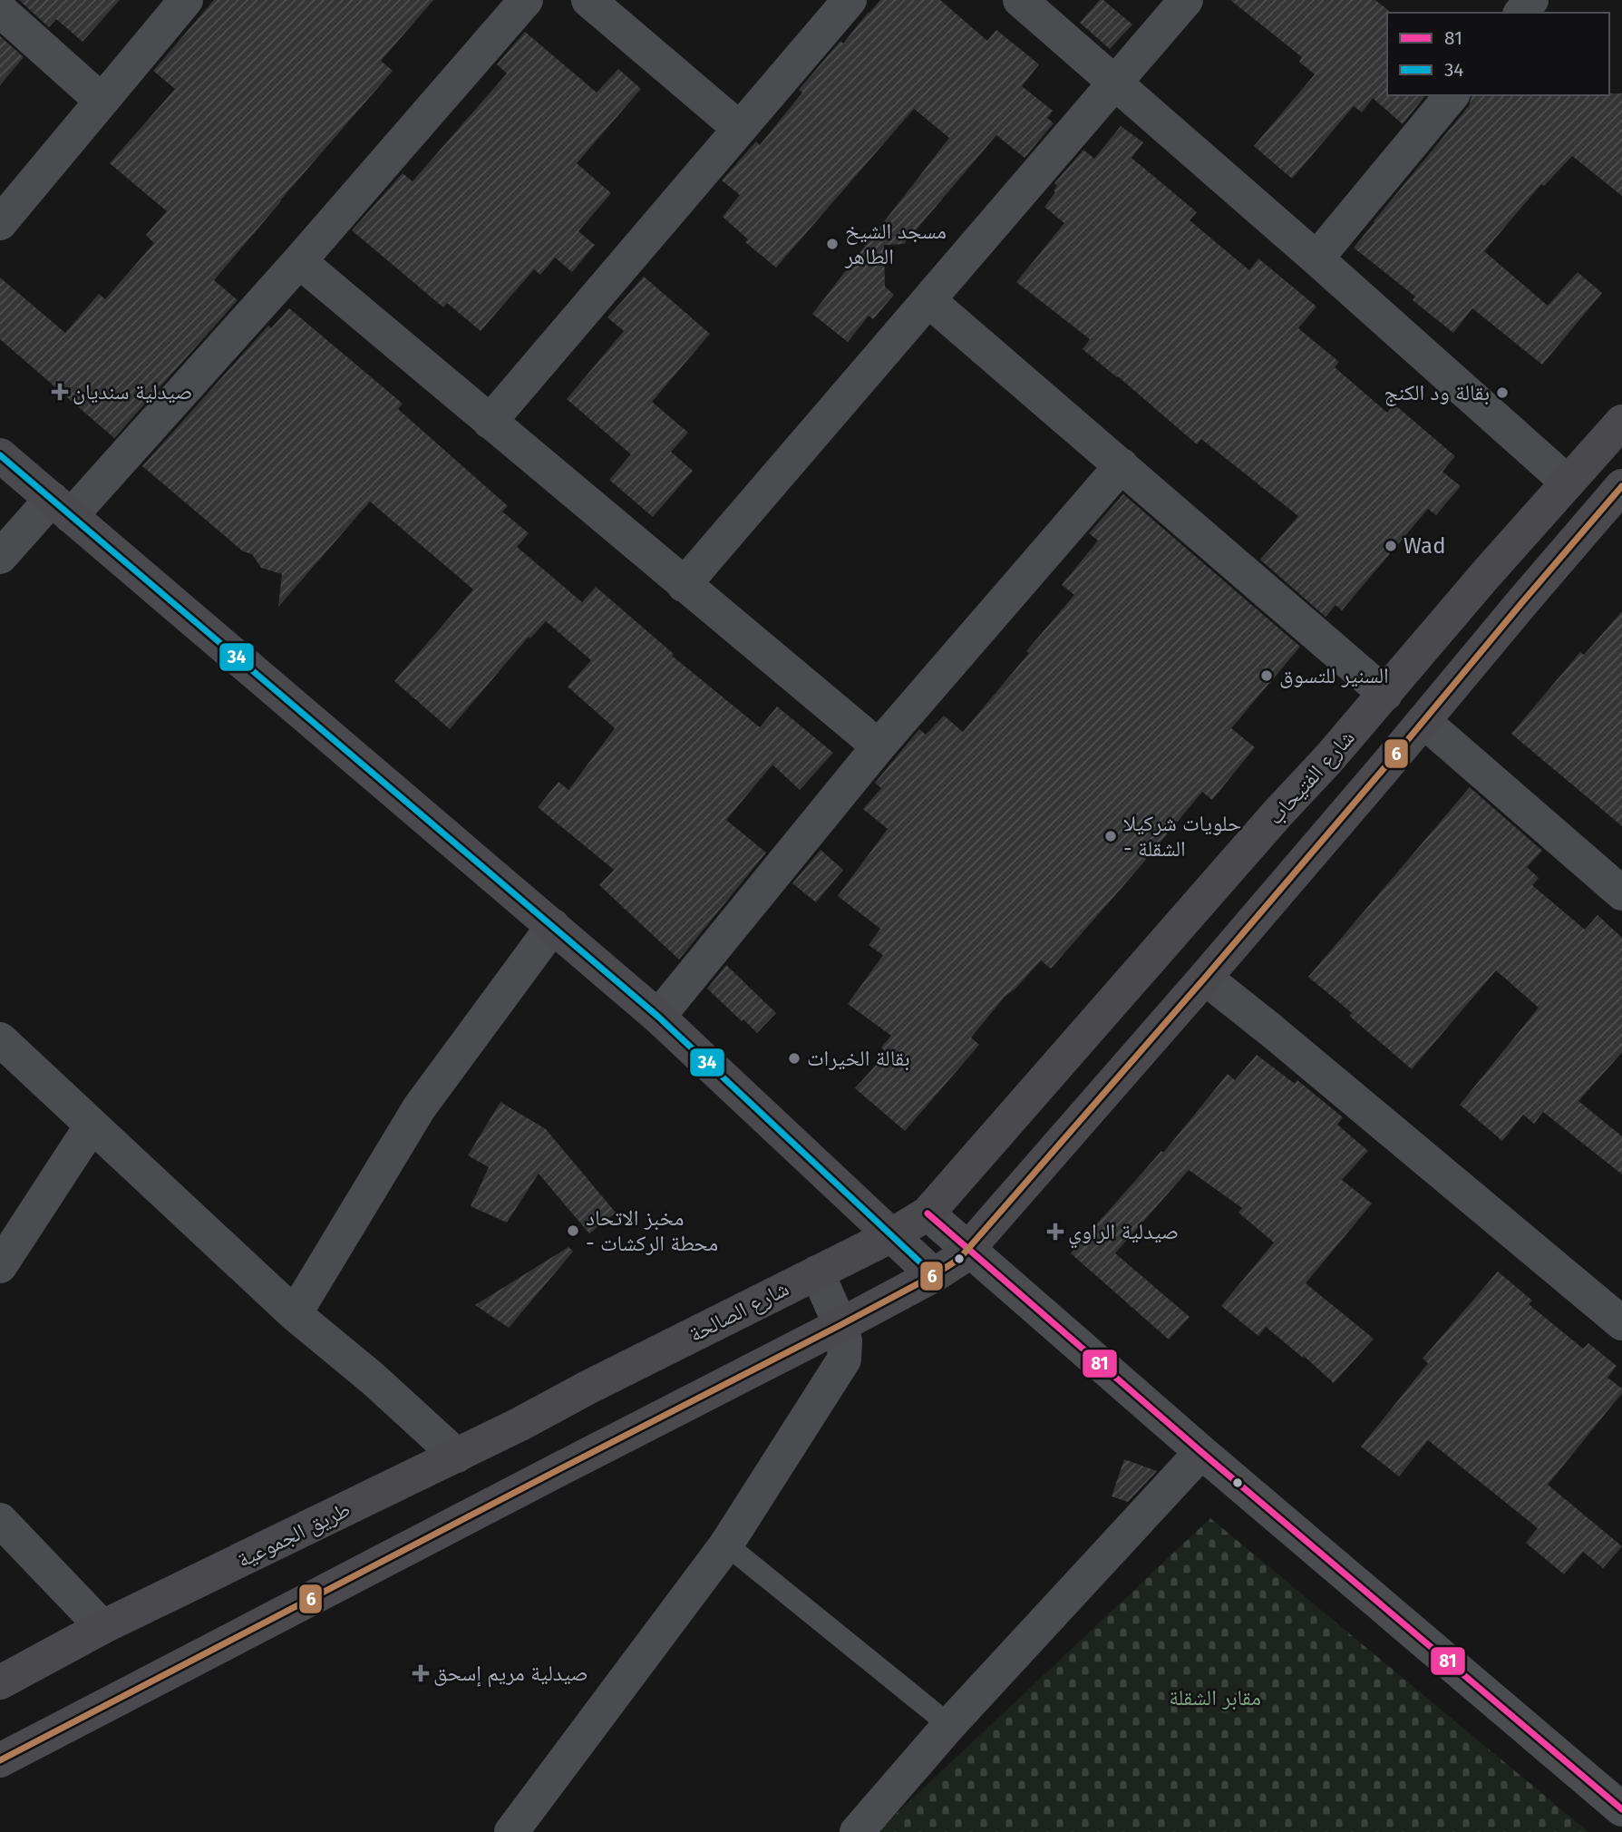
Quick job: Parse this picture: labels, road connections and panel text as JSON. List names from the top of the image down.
{
  "streets": {
    "main road": ["شارع الفتيحاب", "شارع الصالحة", "طريق الجموعية"]
  },
  "crossings": [
    ["شارع الفتيحاب", "شارع الصالحة"],
    ["شارع الصالحة", "طريق الجموعية"]
  ],
  "parks": ["مقابر الشقلة"],
  "places": {
    "other": [
      "مسجد الشيخ الطاهر",
      "بقالة ود الكنج",
      "Wad",
      "السنير للتسوق",
      "حلويات شركيلا - الشقلة",
      "بقالة الخيرات",
      "مخبز الاتحاد - محطة الركشات"
    ],
    "health": ["صيدلية سنديان", "صيدلية الراوي", "صيدلية مريم إسحق"]
  },
  "lines": ["transit line 34", "transit line 6", "transit line 81"],
  "legend": ["81", "34"]
}
